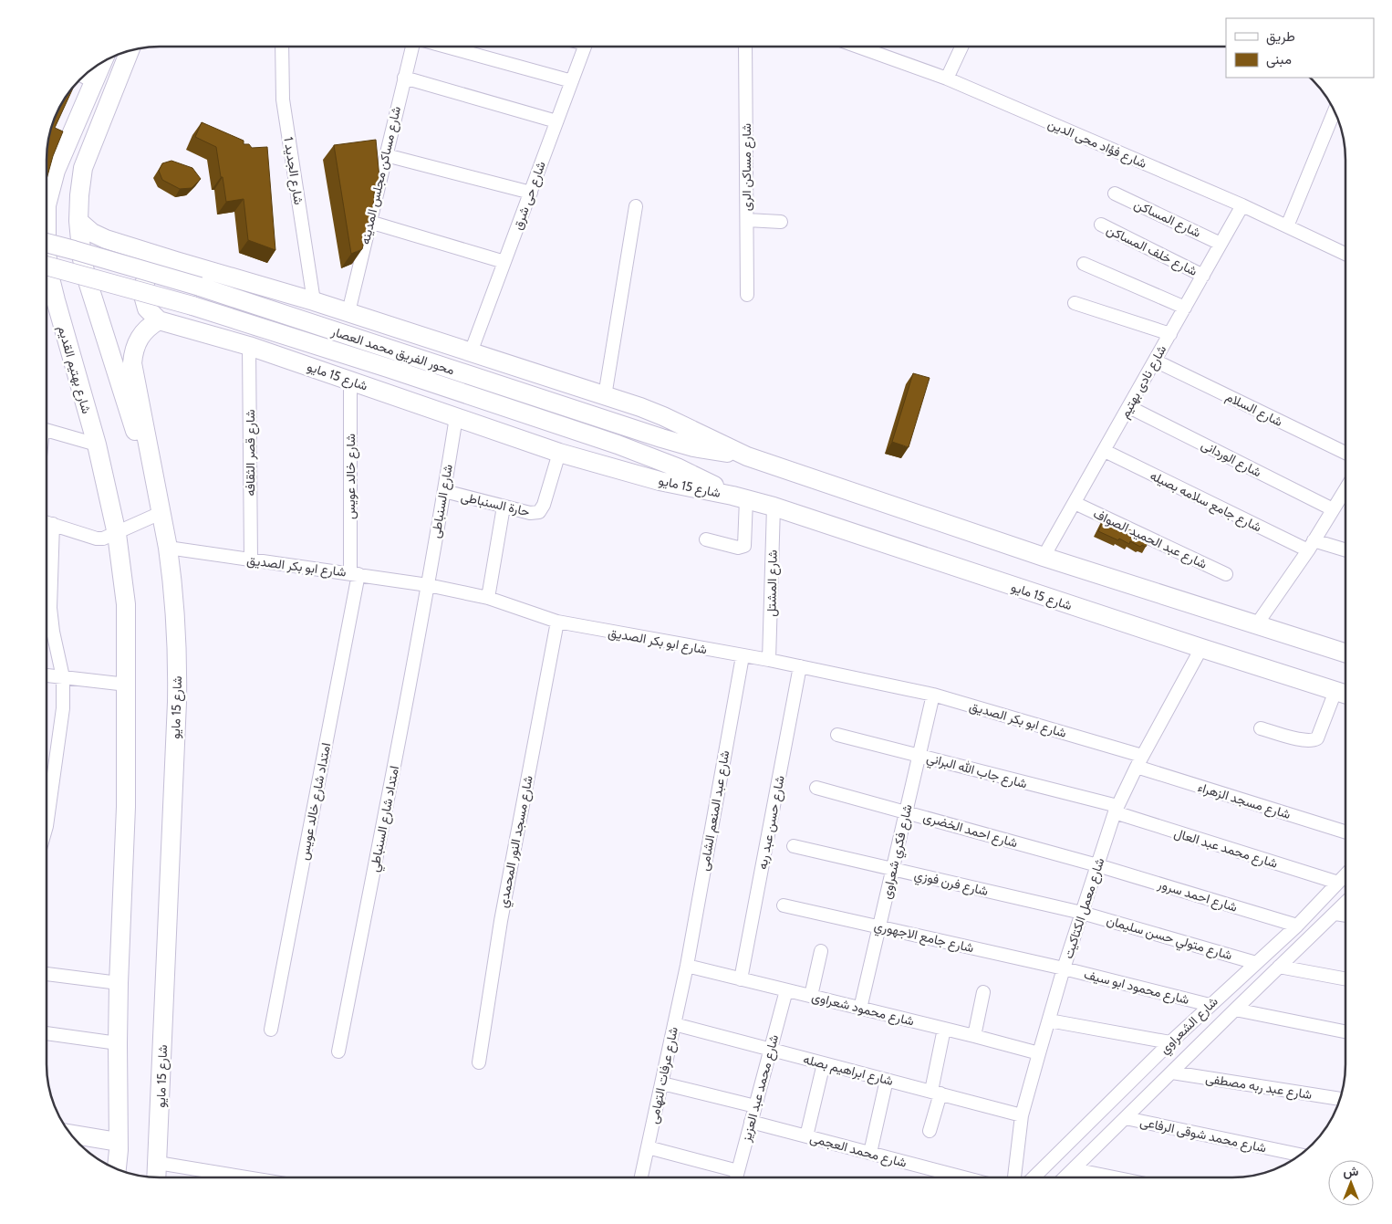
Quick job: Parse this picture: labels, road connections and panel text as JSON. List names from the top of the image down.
{
  "streets": {
    "main road": ["محور الفريق محمد العصار", "شارع بهتيم القديم", "شارع 15 مايو"],
    "street": [
      "شارع فؤاد محى الدين",
      "شارع مساكن الرى",
      "شارع الجديد 1",
      "شارع مساكن مجلس المدينه",
      "شارع حى شرق",
      "شارع المساكن",
      "شارع خلف المساكن",
      "شارع نادى بهتيم",
      "شارع السلام",
      "شارع قصر الثقافه",
      "شارع الوردانى",
      "شارع خالد عويس",
      "شارع السنباطى",
      "شارع جامع سلامه بصيله",
      "حارة السنباطى",
      "شارع عبد الحميد الصواف",
      "شارع ابو بكر الصديق",
      "شارع المشتل",
      "شارع جاب الله البراني",
      "شارع مسجد الزهراء",
      "امتداد شارع خالد عويس",
      "شارع عبد المنعم الشامى",
      "امتداد شارع السنباطي",
      "شارع حسن عبد ربه",
      "شارع احمد الخضرى",
      "شارع مسجد النور المحمدي",
      "شارع محمد عبد العال",
      "شارع فكري شعراوى",
      "شارع فرن فوزي",
      "شارع احمد سرور",
      "شارع معمل الكتاكيت",
      "شارع جامع الاجهوري",
      "شارع متولي حسن سليمان",
      "شارع محمود ابو سيف",
      "شارع محمود شعراوى",
      "شارع الشعراوي",
      "شارع ابراهيم بصله",
      "شارع عرفات التهامى",
      "شارع عبد ربه مصطفى",
      "شارع محمد عبد العزيز",
      "شارع محمد شوقى الرفاعى",
      "شارع محمد العجمى"
    ]
  },
  "crossings": [
    ["شارع فؤاد محى الدين", "شارع نادى بهتيم"],
    ["شارع المساكن", "شارع نادى بهتيم"],
    ["شارع خلف المساكن", "شارع نادى بهتيم"],
    ["محور الفريق محمد العصار", "شارع 15 مايو"],
    ["شارع 15 مايو", "شارع قصر الثقافه"],
    ["شارع 15 مايو", "شارع خالد عويس"],
    ["شارع 15 مايو", "شارع السنباطى"],
    ["شارع 15 مايو", "حارة السنباطى"],
    ["شارع 15 مايو", "شارع ابو بكر الصديق"],
    ["شارع 15 مايو", "شارع المشتل"],
    ["شارع 15 مايو", "شارع معمل الكتاكيت"],
    ["شارع نادى بهتيم", "شارع السلام"],
    ["شارع نادى بهتيم", "شارع الوردانى"],
    ["شارع نادى بهتيم", "شارع جامع سلامه بصيله"],
    ["شارع نادى بهتيم", "شارع عبد الحميد الصواف"],
    ["شارع قصر الثقافه", "شارع ابو بكر الصديق"],
    ["شارع خالد عويس", "شارع ابو بكر الصديق"],
    ["شارع خالد عويس", "امتداد شارع خالد عويس"],
    ["شارع السنباطى", "حارة السنباطى"],
    ["شارع السنباطى", "شارع ابو بكر الصديق"],
    ["شارع السنباطى", "امتداد شارع السنباطي"],
    ["شارع ابو بكر الصديق", "شارع المشتل"],
    ["شارع ابو بكر الصديق", "شارع مسجد الزهراء"],
    ["شارع ابو بكر الصديق", "امتداد شارع خالد عويس"],
    ["شارع ابو بكر الصديق", "شارع عبد المنعم الشامى"],
    ["شارع ابو بكر الصديق", "امتداد شارع السنباطي"],
    ["شارع ابو بكر الصديق", "شارع حسن عبد ربه"],
    ["شارع ابو بكر الصديق", "شارع مسجد النور المحمدي"],
    ["شارع ابو بكر الصديق", "شارع فكري شعراوى"],
    ["شارع ابو بكر الصديق", "شارع معمل الكتاكيت"],
    ["شارع جاب الله البراني", "شارع محمد عبد العال"],
    ["شارع جاب الله البراني", "شارع فكري شعراوى"],
    ["شارع جاب الله البراني", "شارع معمل الكتاكيت"],
    ["شارع مسجد الزهراء", "شارع معمل الكتاكيت"],
    ["شارع عبد المنعم الشامى", "شارع محمود شعراوى"],
    ["شارع عبد المنعم الشامى", "شارع عرفات التهامى"],
    ["شارع حسن عبد ربه", "شارع محمود شعراوى"],
    ["شارع احمد الخضرى", "شارع فكري شعراوى"],
    ["شارع احمد الخضرى", "شارع احمد سرور"],
    ["شارع احمد الخضرى", "شارع معمل الكتاكيت"],
    ["شارع محمد عبد العال", "شارع معمل الكتاكيت"],
    ["شارع محمد عبد العال", "شارع الشعراوي"],
    ["شارع فكري شعراوى", "شارع فرن فوزي"],
    ["شارع فكري شعراوى", "شارع جامع الاجهوري"],
    ["شارع فكري شعراوى", "شارع محمود شعراوى"],
    ["شارع فرن فوزي", "شارع معمل الكتاكيت"],
    ["شارع فرن فوزي", "شارع متولي حسن سليمان"],
    ["شارع احمد سرور", "شارع معمل الكتاكيت"],
    ["شارع احمد سرور", "شارع الشعراوي"],
    ["شارع معمل الكتاكيت", "شارع جامع الاجهوري"],
    ["شارع معمل الكتاكيت", "شارع متولي حسن سليمان"],
    ["شارع معمل الكتاكيت", "شارع محمود ابو سيف"],
    ["شارع معمل الكتاكيت", "شارع محمود شعراوى"],
    ["شارع معمل الكتاكيت", "شارع ابراهيم بصله"],
    ["شارع جامع الاجهوري", "شارع محمود ابو سيف"],
    ["شارع متولي حسن سليمان", "شارع الشعراوي"],
    ["شارع محمود ابو سيف", "شارع الشعراوي"],
    ["شارع محمود شعراوى", "شارع عرفات التهامى"],
    ["شارع محمود شعراوى", "شارع محمد عبد العزيز"],
    ["شارع الشعراوي", "شارع عبد ربه مصطفى"],
    ["شارع الشعراوي", "شارع محمد شوقى الرفاعى"],
    ["شارع ابراهيم بصله", "شارع عرفات التهامى"],
    ["شارع ابراهيم بصله", "شارع محمد عبد العزيز"],
    ["شارع محمد عبد العزيز", "شارع محمد العجمى"]
  ],
  "legend": ["طريق", "مبنى"],
  "north": "top"
}
